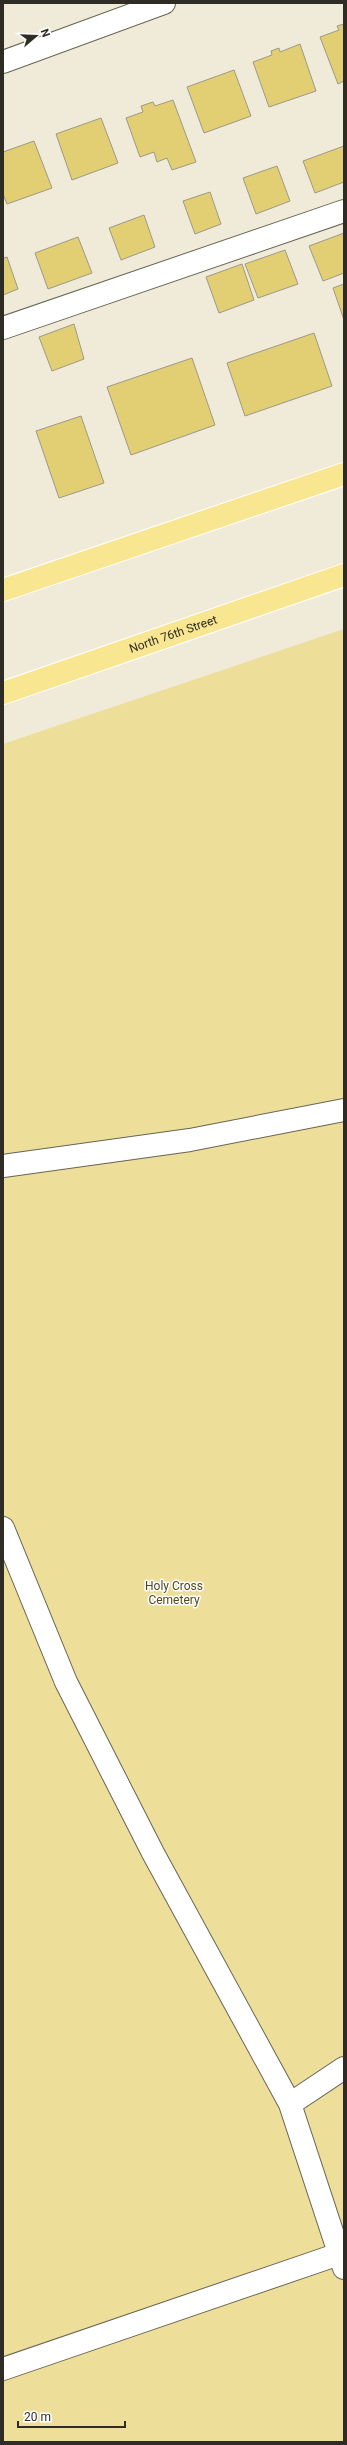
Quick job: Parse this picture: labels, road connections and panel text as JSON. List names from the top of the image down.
{
  "streets": {
    "main road": ["North 76th Street"]
  },
  "parks": ["Holy Cross Cemetery"],
  "scale_bar": "20 m",
  "north": "right"
}
